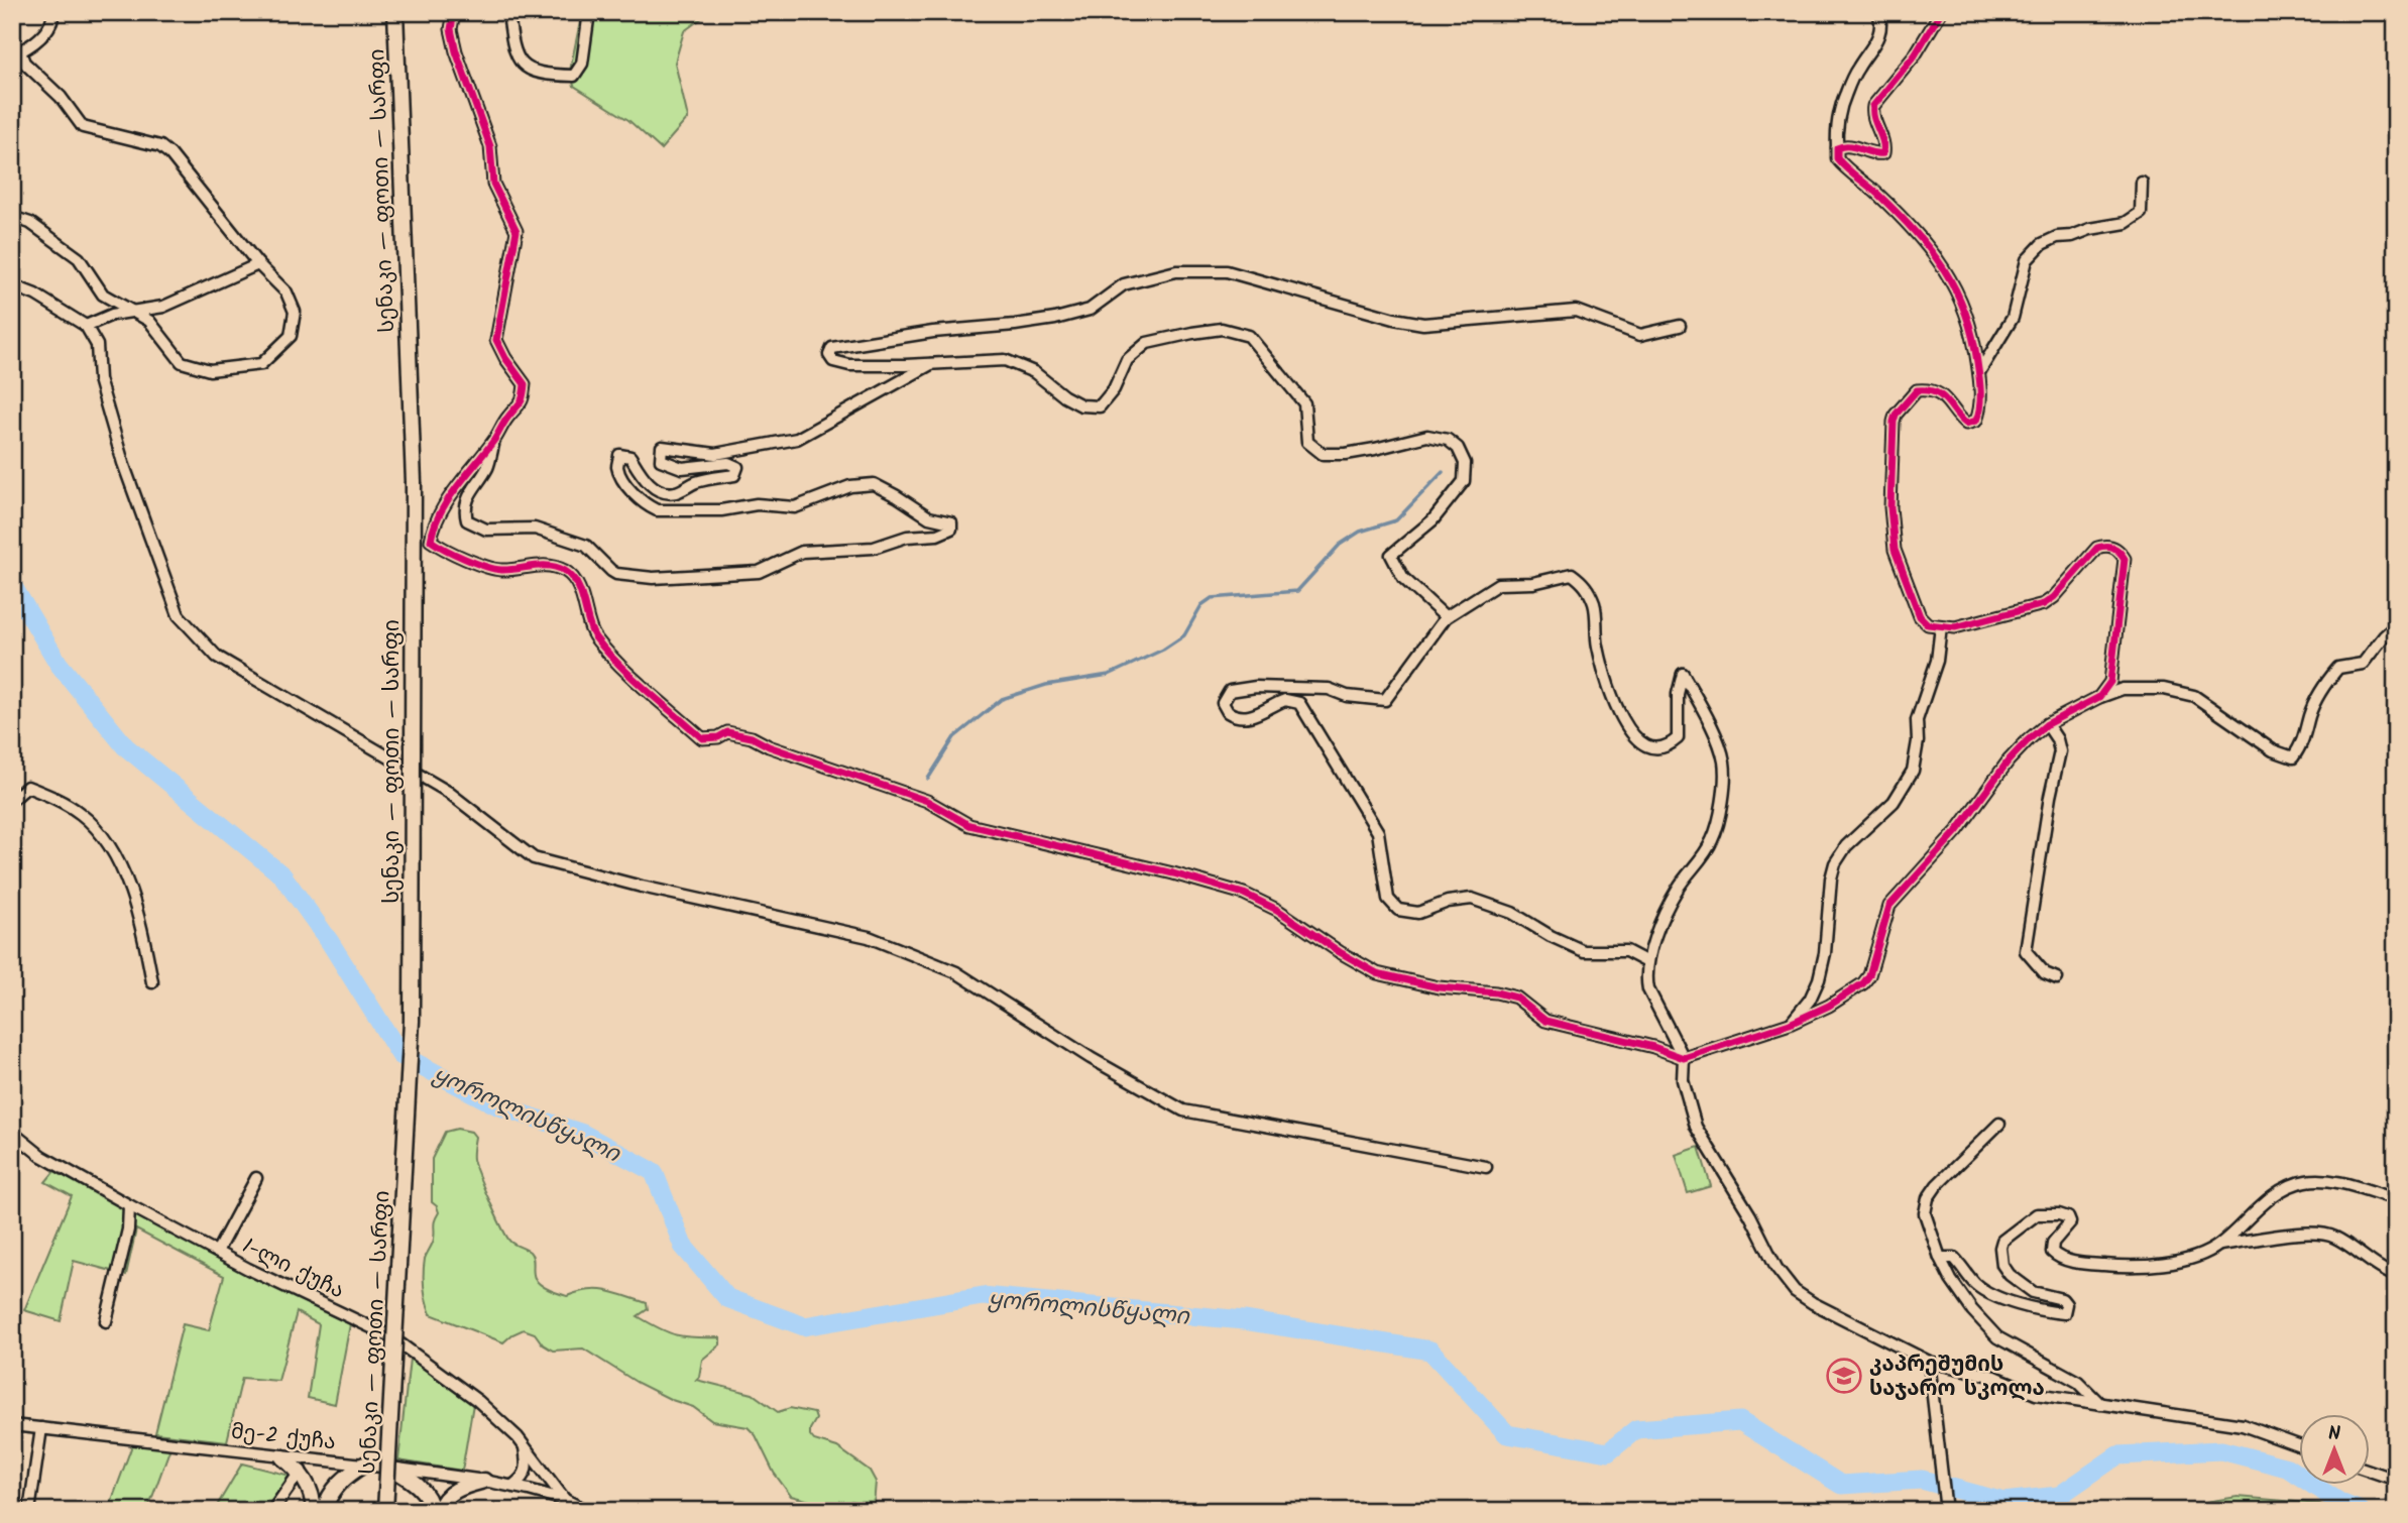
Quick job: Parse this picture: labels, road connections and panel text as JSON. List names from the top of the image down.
{
  "streets": {
    "highway": ["სენაკი — ფოთი — სარფი"],
    "street": ["1-ლი ქუჩა", "მე-2 ქუჩა"]
  },
  "crossings": [
    ["1-ლი ქუჩა", "მე-2 ქუჩა"]
  ],
  "water": ["ყოროლისწყალი"],
  "places": {
    "school or university": ["კაპრეშუმის საჯარო სკოლა"]
  },
  "north": "top"
}
